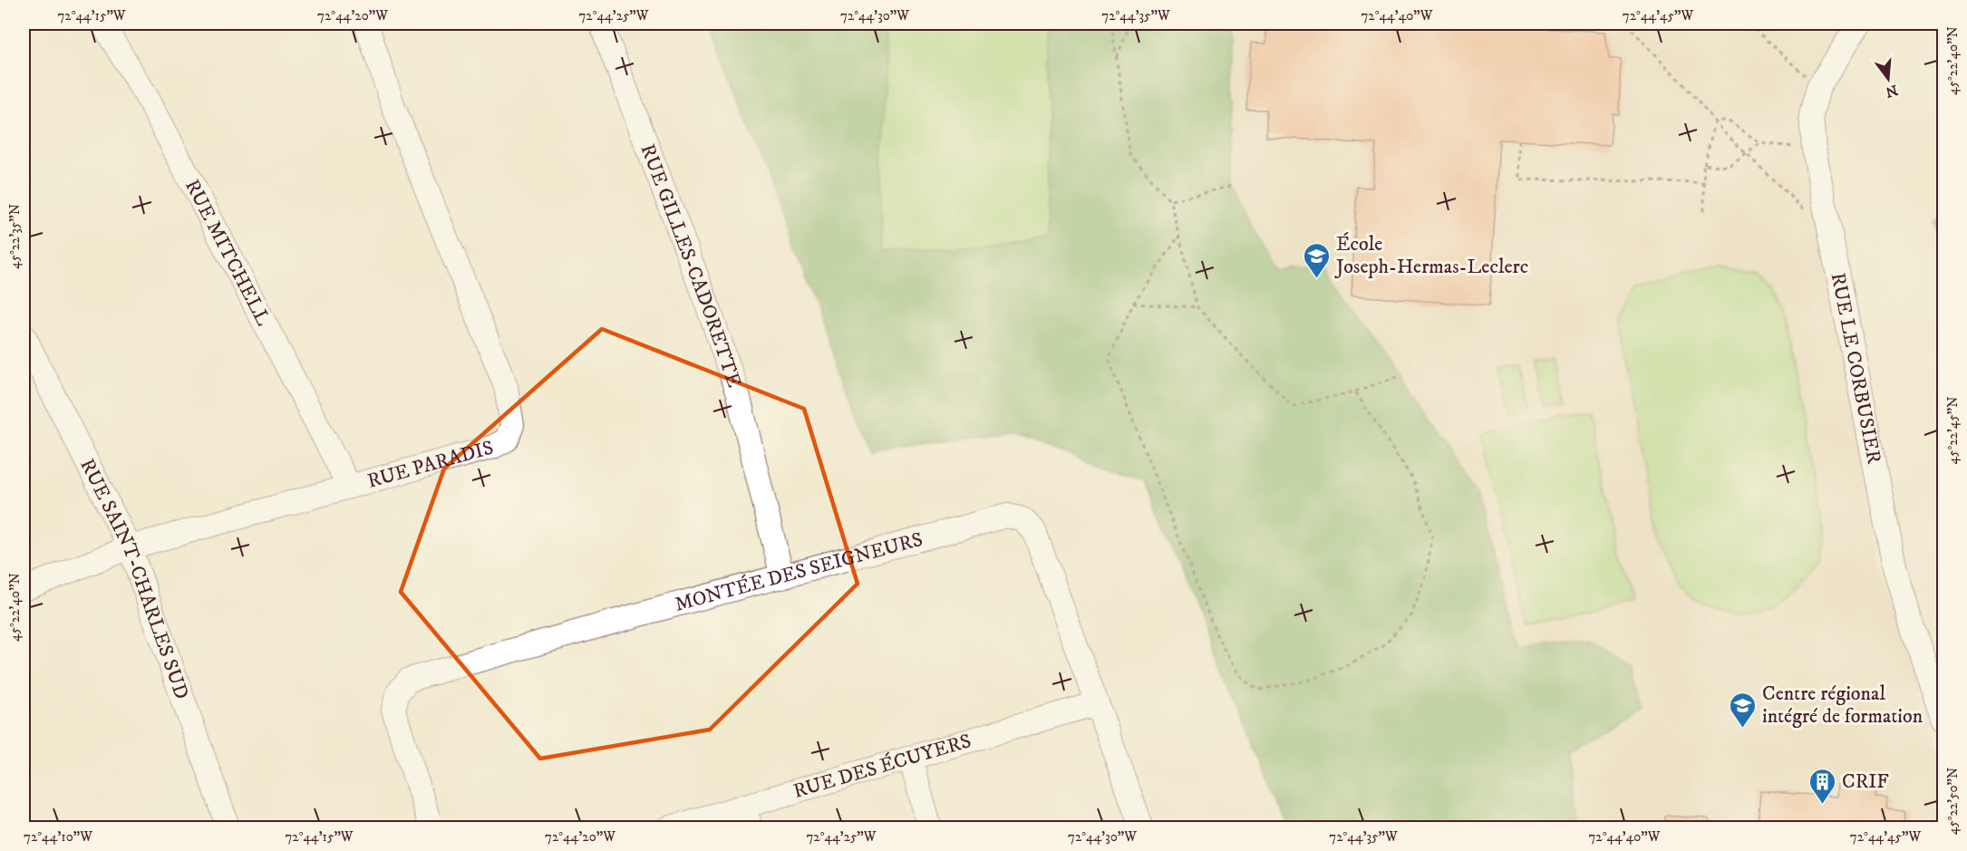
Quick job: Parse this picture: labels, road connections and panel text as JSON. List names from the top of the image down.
{
  "streets": {
    "street": [
      "RUE MITCHELL",
      "RUE GILLES-CADORETTE",
      "RUE LE CORBUSIER",
      "RUE PARADIS",
      "MONTÉE DES SEIGNEURS",
      "RUE SAINT-CHARLES SUD",
      "RUE DES ÉCUYERS"
    ]
  },
  "crossings": [
    ["RUE MITCHELL", "RUE PARADIS"],
    ["RUE GILLES-CADORETTE", "MONTÉE DES SEIGNEURS"],
    ["RUE PARADIS", "RUE SAINT-CHARLES SUD"],
    ["MONTÉE DES SEIGNEURS", "RUE DES ÉCUYERS"]
  ],
  "places": {
    "school or university": ["École Joseph-Hermas-Leclerc", "Centre régional intégré de formation"],
    "building": ["CRIF"]
  },
  "north": "bottom",
  "coordinates": [
    "72°44'15\"W",
    "72°44'20\"W",
    "72°44'25\"W",
    "72°44'30\"W",
    "72°44'35\"W",
    "72°44'40\"W",
    "72°44'45\"W",
    "45°22'40\"N",
    "45°22'35\"N",
    "45°22'45\"N",
    "45°22'50\"N",
    "72°44'10\"W"
  ]
}
